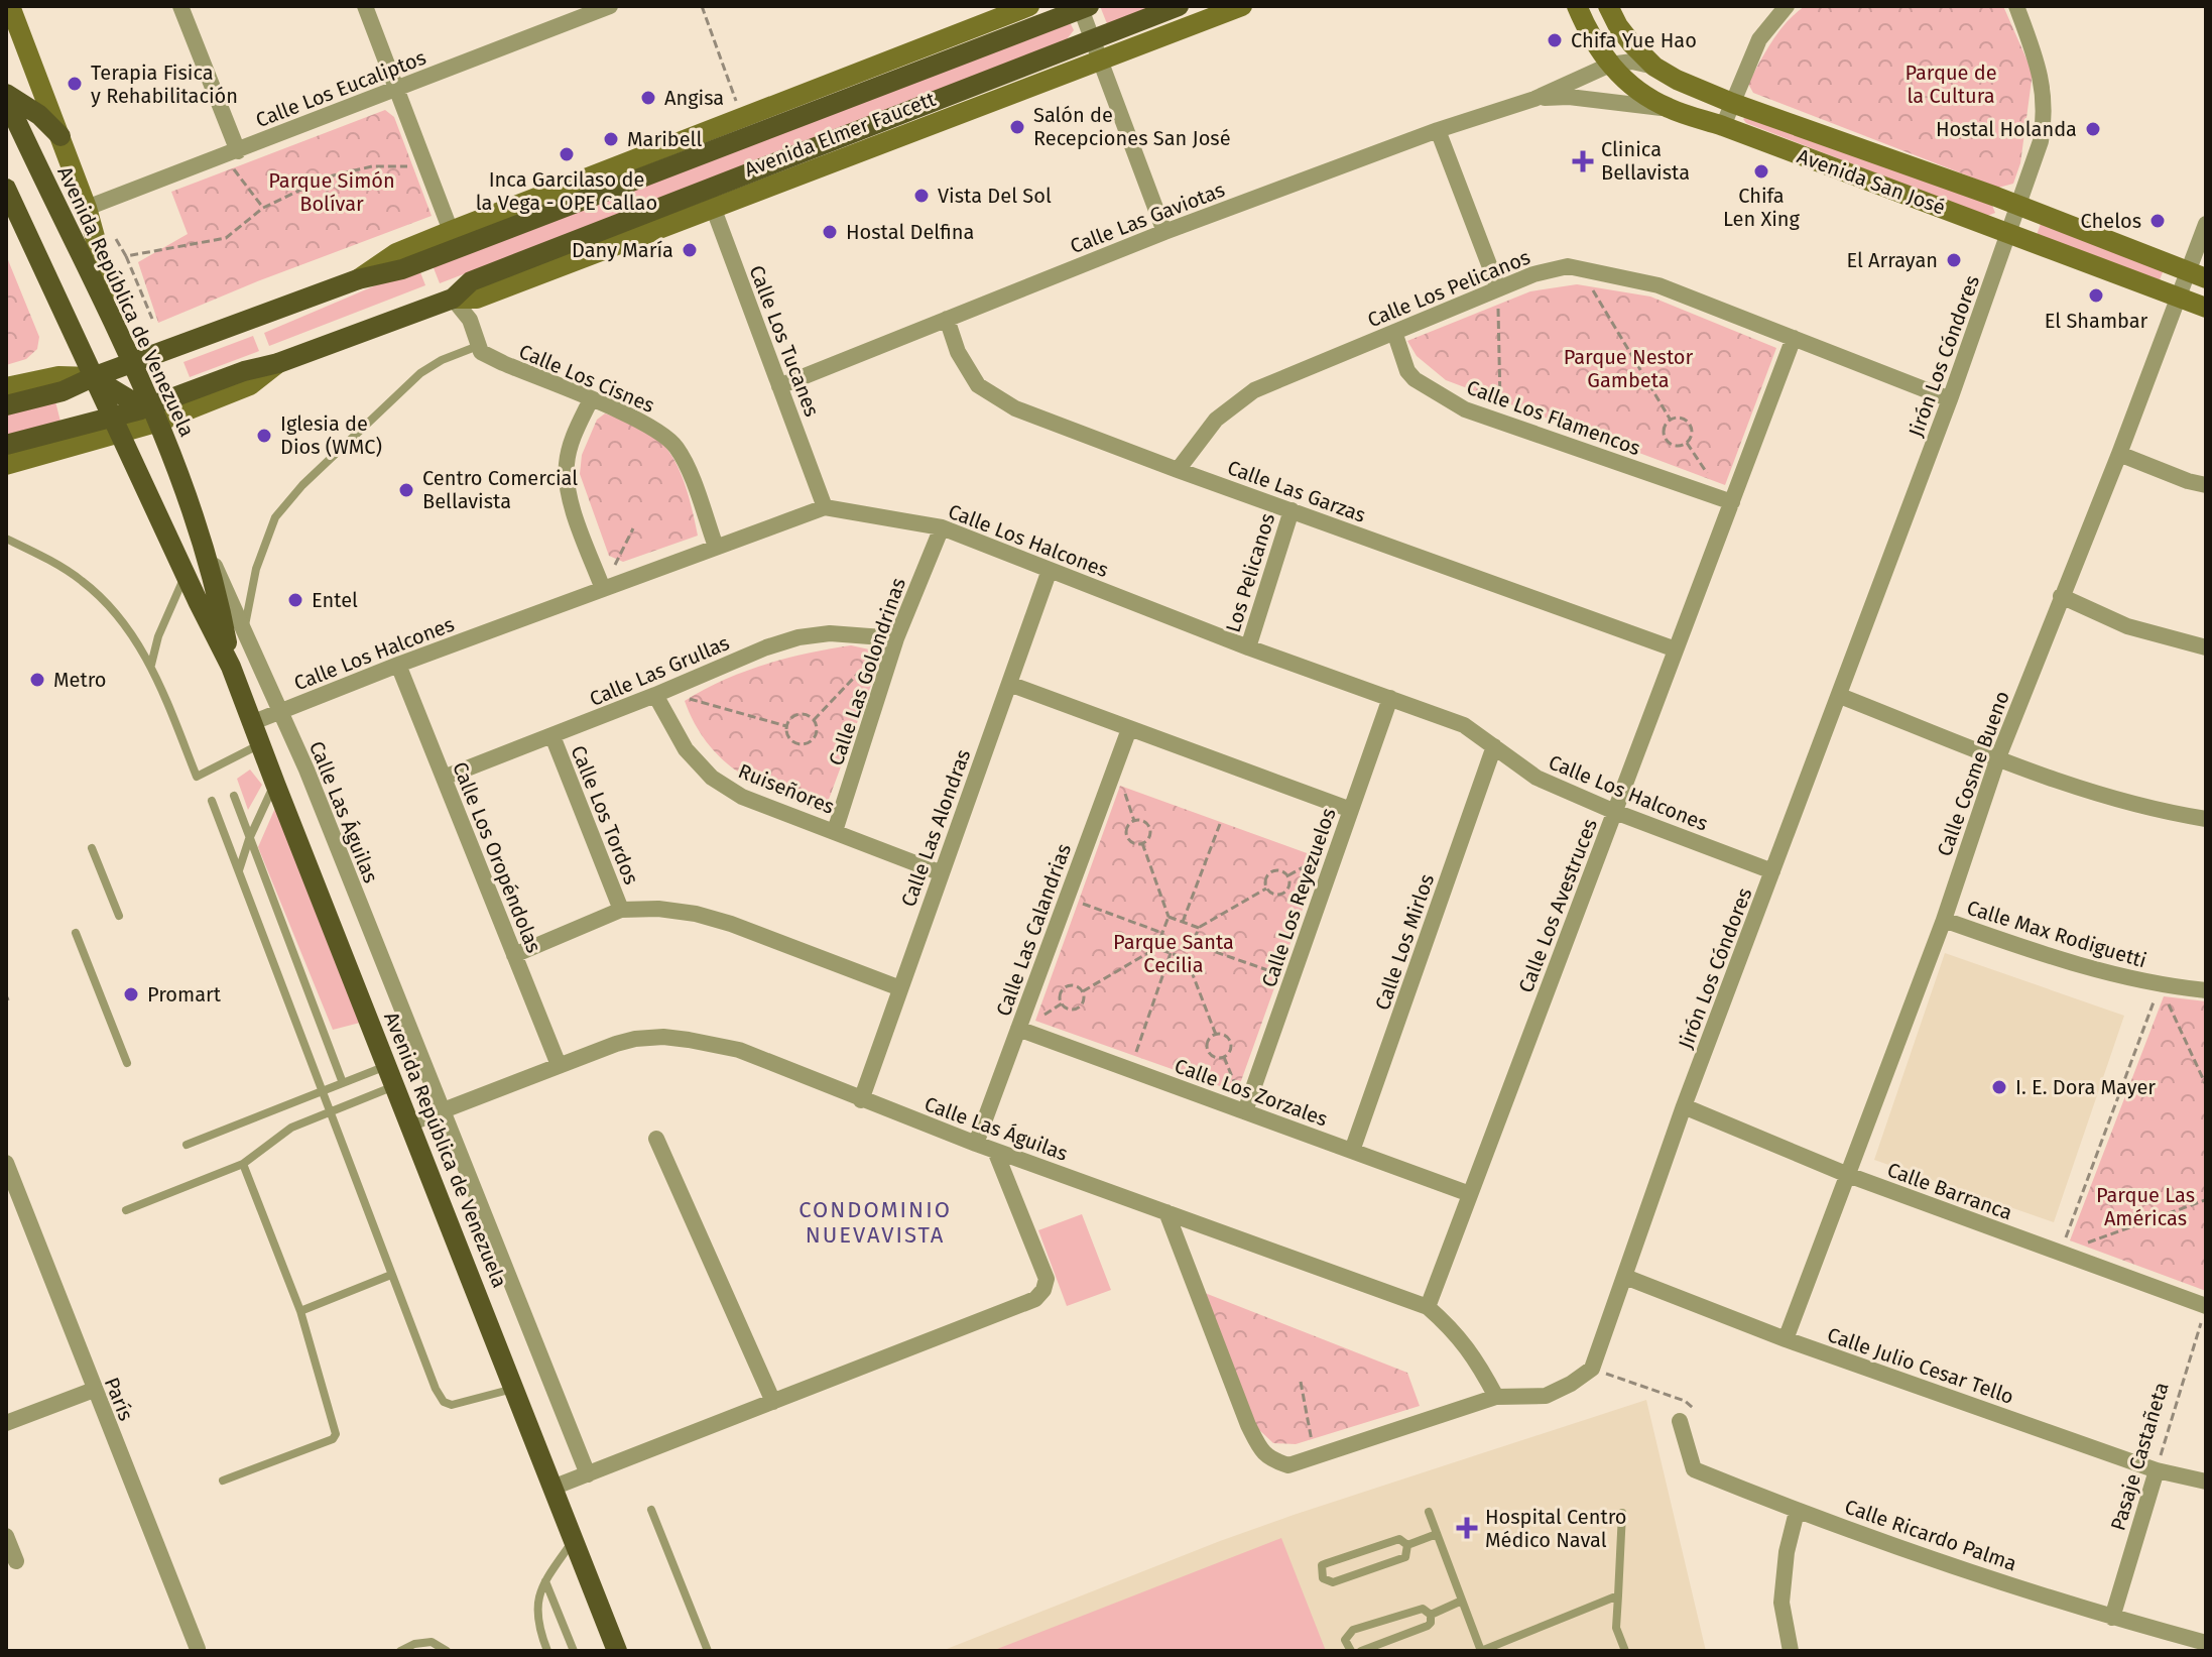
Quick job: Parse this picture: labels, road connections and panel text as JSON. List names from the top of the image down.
{
  "streets": {
    "main road": ["Avenida Elmer Faucett", "Avenida San José", "Avenida República de Venezuela"],
    "street": [
      "Calle Los Eucaliptos",
      "Calle Las Gaviotas",
      "Calle Los Pelicanos",
      "Calle Los Tucanes",
      "Jirón Los Cóndores",
      "Calle Los Cisnes",
      "Calle Los Flamencos",
      "Calle Las Garzas",
      "Calle Los Halcones",
      "Los Pelicanos",
      "Calle Las Grullas",
      "Calle Las Golondrinas",
      "Calle Cosme Bueno",
      "Ruiseñores",
      "Calle Las Águilas",
      "Calle Los Tordos",
      "Calle Las Alondras",
      "Calle Los Oropéndolas",
      "Calle Los Reyezuelos",
      "Calle Los Avestruces",
      "Calle Las Calandrias",
      "Calle Max Rodiguetti",
      "Calle Los Mirlos",
      "Calle Los Zorzales",
      "Calle Barranca",
      "Calle Julio Cesar Tello",
      "París",
      "Pasaje Castañeta",
      "Calle Ricardo Palma"
    ]
  },
  "crossings": [
    ["Avenida Elmer Faucett", "Avenida República de Venezuela"],
    ["Avenida Elmer Faucett", "Calle Los Tucanes"],
    ["Avenida San José", "Calle Las Gaviotas"],
    ["Avenida San José", "Jirón Los Cóndores"],
    ["Avenida San José", "Calle Cosme Bueno"],
    ["Calle Las Gaviotas", "Calle Los Tucanes"],
    ["Calle Las Gaviotas", "Calle Las Garzas"],
    ["Calle Los Pelicanos", "Jirón Los Cóndores"],
    ["Calle Los Pelicanos", "Calle Los Flamencos"],
    ["Calle Los Pelicanos", "Calle Las Garzas"],
    ["Calle Los Pelicanos", "Calle Los Avestruces"],
    ["Avenida República de Venezuela", "Calle Los Halcones"],
    ["Avenida República de Venezuela", "Calle Las Águilas"],
    ["Calle Los Tucanes", "Calle Los Halcones"],
    ["Jirón Los Cóndores", "Calle Los Halcones"],
    ["Jirón Los Cóndores", "Calle Barranca"],
    ["Jirón Los Cóndores", "Calle Julio Cesar Tello"],
    ["Calle Los Cisnes", "Calle Los Halcones"],
    ["Calle Los Flamencos", "Calle Los Avestruces"],
    ["Calle Las Garzas", "Los Pelicanos"],
    ["Calle Las Garzas", "Calle Los Avestruces"],
    ["Calle Los Halcones", "Los Pelicanos"],
    ["Calle Los Halcones", "Calle Las Golondrinas"],
    ["Calle Los Halcones", "Calle Las Águilas"],
    ["Calle Los Halcones", "Calle Las Alondras"],
    ["Calle Los Halcones", "Calle Los Oropéndolas"],
    ["Calle Los Halcones", "Calle Los Reyezuelos"],
    ["Calle Los Halcones", "Calle Los Avestruces"],
    ["Calle Los Halcones", "Calle Los Mirlos"],
    ["Calle Las Grullas", "Calle Las Golondrinas"],
    ["Calle Las Grullas", "Ruiseñores"],
    ["Calle Las Grullas", "Calle Los Tordos"],
    ["Calle Las Grullas", "Calle Los Oropéndolas"],
    ["Calle Las Golondrinas", "Ruiseñores"],
    ["Calle Cosme Bueno", "Calle Max Rodiguetti"],
    ["Calle Cosme Bueno", "Calle Barranca"],
    ["Calle Cosme Bueno", "Calle Julio Cesar Tello"],
    ["Ruiseñores", "Calle Las Alondras"],
    ["Calle Las Águilas", "Calle Las Alondras"],
    ["Calle Las Águilas", "Calle Los Oropéndolas"],
    ["Calle Las Águilas", "Calle Los Avestruces"],
    ["Calle Las Águilas", "Calle Las Calandrias"],
    ["Calle Los Reyezuelos", "Calle Los Zorzales"],
    ["Calle Los Avestruces", "Calle Los Zorzales"],
    ["Calle Las Calandrias", "Calle Los Zorzales"],
    ["Calle Los Mirlos", "Calle Los Zorzales"],
    ["Calle Barranca", "Pasaje Castañeta"],
    ["Calle Julio Cesar Tello", "Pasaje Castañeta"],
    ["Pasaje Castañeta", "Calle Ricardo Palma"]
  ],
  "districts": ["CONDOMINIO NUEVAVISTA"],
  "parks": [
    "Parque de la Cultura",
    "Parque Simón Bolívar",
    "Parque Nestor Gambeta",
    "Parque Santa Cecilia",
    "Parque Las Américas"
  ],
  "places": {
    "other": [
      "Chifa Yue Hao",
      "Terapia Fisica y Rehabilitación",
      "Angisa",
      "Salón de Recepciones San José",
      "Hostal Holanda",
      "Maribell",
      "Inca Garcilaso de la Vega - OPE Callao",
      "Chifa Len Xing",
      "Vista Del Sol",
      "Chelos",
      "Hostal Delfina",
      "Dany María",
      "El Arrayan",
      "El Shambar",
      "Iglesia de Dios (WMC)",
      "Centro Comercial Bellavista",
      "Entel",
      "Metro",
      "Promart",
      "I. E. Dora Mayer"
    ],
    "health": ["Clinica Bellavista", "Hospital Centro Médico Naval"]
  }
}
